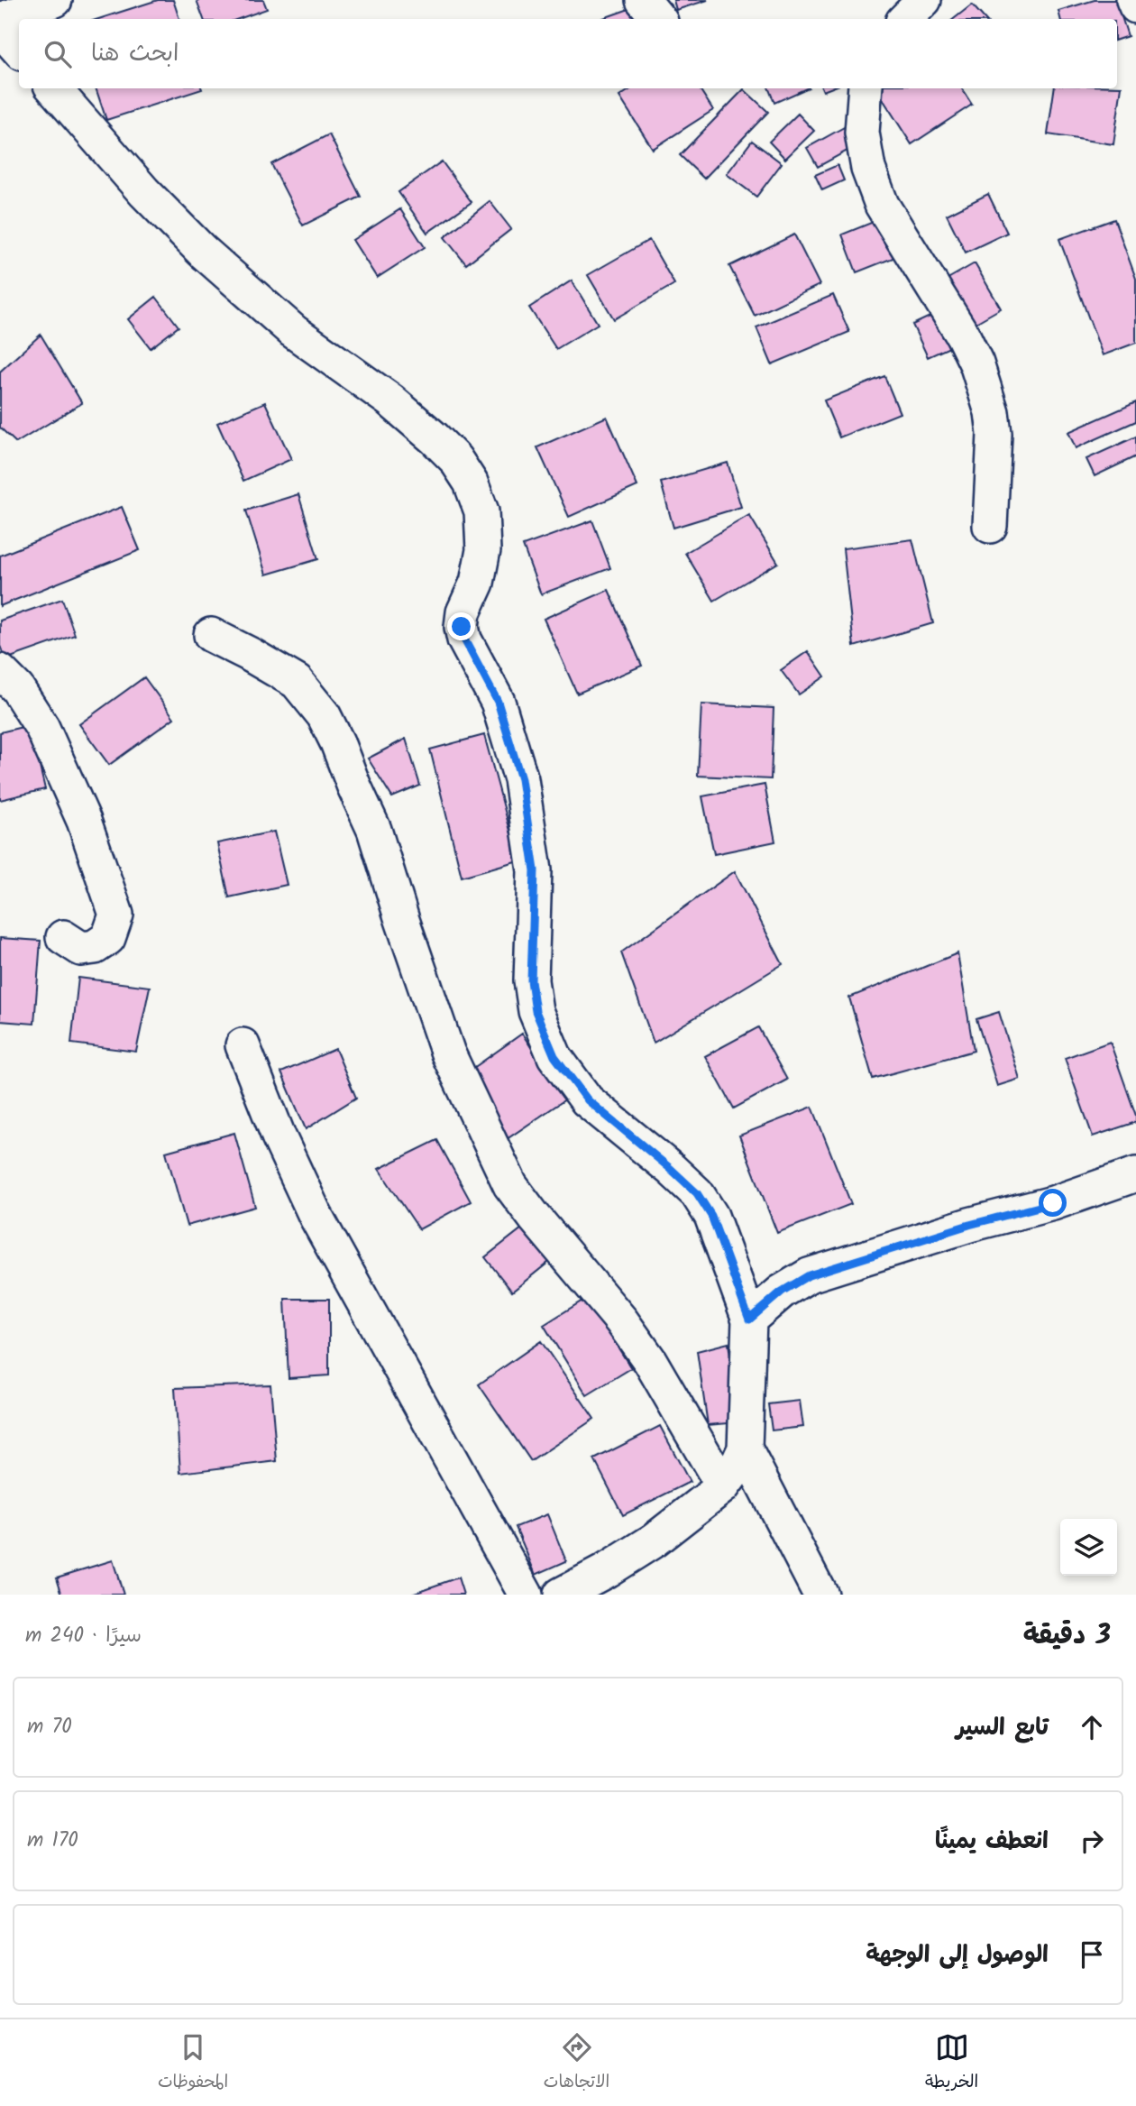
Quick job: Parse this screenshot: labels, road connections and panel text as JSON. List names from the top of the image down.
{
  "page": {
    "search": "ابحث هنا",
    "heading": ["3 دقيقة", "سيرًا · 240 m"],
    "list": [
      ["تابع السير", "70 m"],
      ["انعطف يمينًا", "170 m"],
      "الوصول إلى الوجهة"
    ],
    "nav": ["الخريطة", "الاتجاهات", "المحفوظات"]
  }
}
